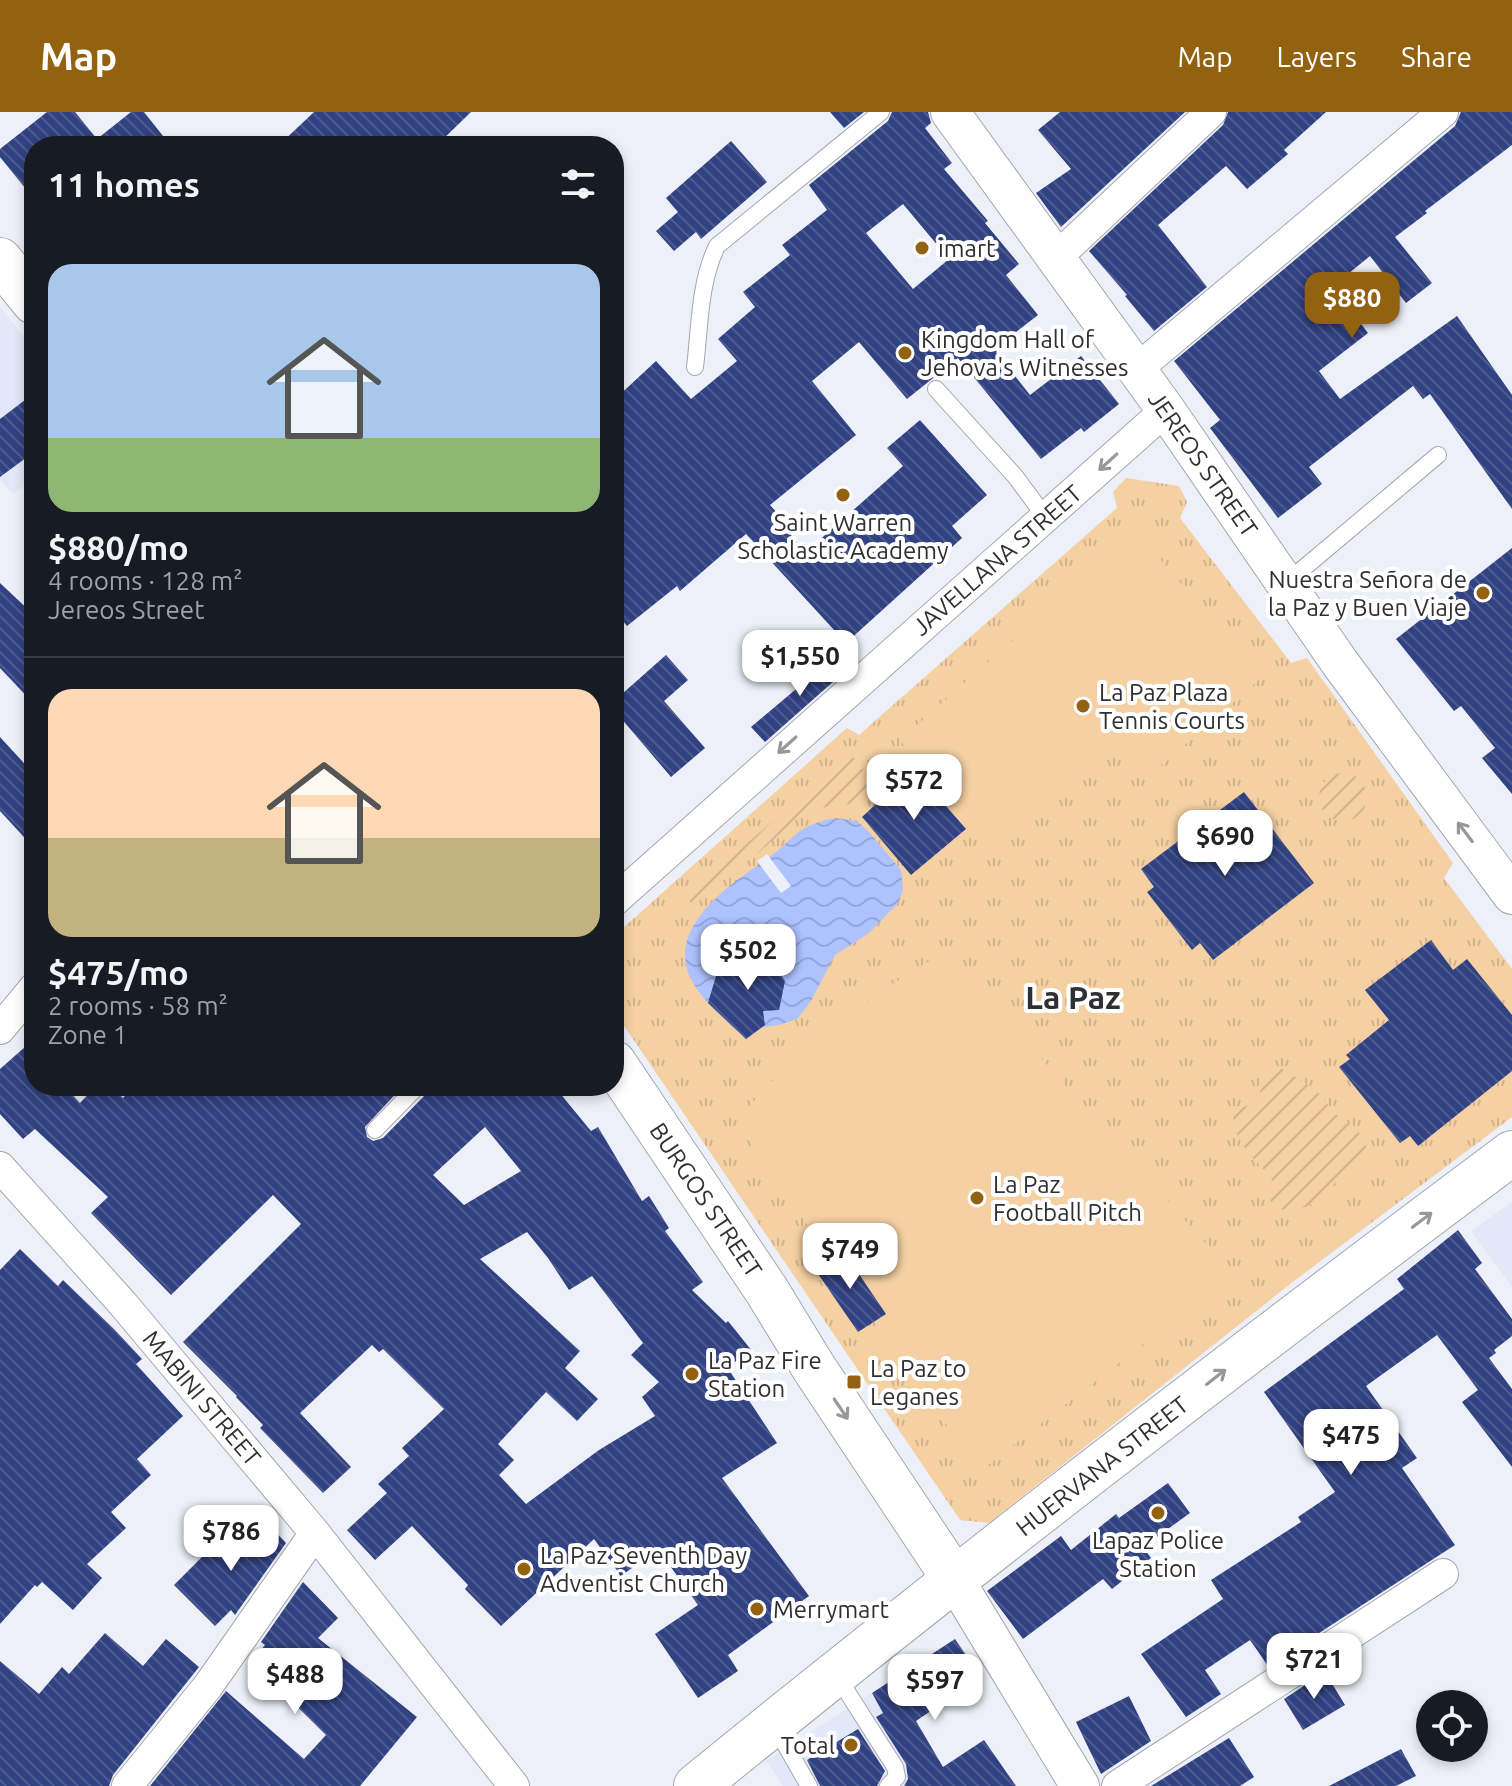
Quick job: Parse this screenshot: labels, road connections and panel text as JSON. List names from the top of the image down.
{
  "streets": {
    "main road": ["BURGOS STREET", "HUERVANA STREET"],
    "street": ["JEREOS STREET", "JAVELLANA STREET", "MABINI STREET"]
  },
  "crossings": [
    ["JEREOS STREET", "JAVELLANA STREET"],
    ["BURGOS STREET", "HUERVANA STREET"]
  ],
  "one_way": [
    "JEREOS STREET",
    "JAVELLANA STREET",
    "BURGOS STREET",
    "HUERVANA STREET"
  ],
  "districts": ["La Paz"],
  "places": {
    "other": [
      "imart",
      "Kingdom Hall of Jehova's Witnesses",
      "Saint Warren Scholastic Academy",
      "Nuestra Señora de la Paz y Buen Viaje",
      "La Paz Plaza Tennis Courts",
      "La Paz Football Pitch",
      "La Paz Fire Station",
      "Lapaz Police Station",
      "La Paz Seventh Day Adventist Church",
      "Merrymart",
      "Total"
    ],
    "transit": ["La Paz to Leganes"]
  },
  "page": {
    "header": "Map",
    "nav": ["Map", "Layers", "Share"],
    "heading": "11 homes",
    "list": [
      {
        "name": "$880/mo",
        "note": "4 rooms · 128 m² · Jereos Street"
      },
      {
        "name": "$475/mo",
        "note": "2 rooms · 58 m² · Zone 1"
      }
    ],
    "price": [
      "$880",
      "$1,550",
      "$572",
      "$690",
      "$502",
      "$749",
      "$475",
      "$786",
      "$721",
      "$488",
      "$597"
    ]
  }
}
